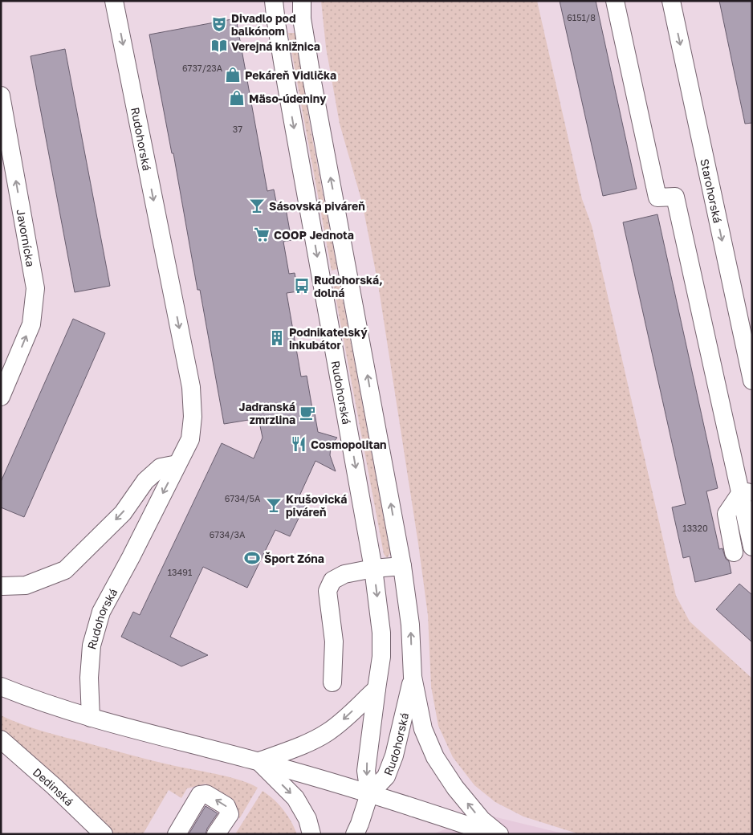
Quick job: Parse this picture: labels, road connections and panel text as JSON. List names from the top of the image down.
{
  "streets": {
    "street": [
      "Rudohorská",
      "Starohorská",
      "Javornícka",
      "Dedinská"
    ]
  },
  "one_way": ["Javornícka"],
  "places": {
    "theatre": ["Divadlo pod balkónom"],
    "library": ["Verejná knižnica"],
    "shop": ["Pekáreň Vidlička", "Mäso-údeniny"],
    "bar": ["Sásovská piváreň", "Krušovická piváreň"],
    "supermarket": ["COOP Jednota"],
    "bus stop": ["Rudohorská, dolná"],
    "building": ["Podnikatelský inkubátor"],
    "cafe": ["Jadranská zmrzlina"],
    "restaurant": ["Cosmopolitan"],
    "sports": ["Šport Zóna"]
  },
  "house_numbers": [
    "6151/8",
    "6737/23A",
    "37",
    "6734/5A",
    "13320",
    "6734/3A",
    "13491"
  ]
}
